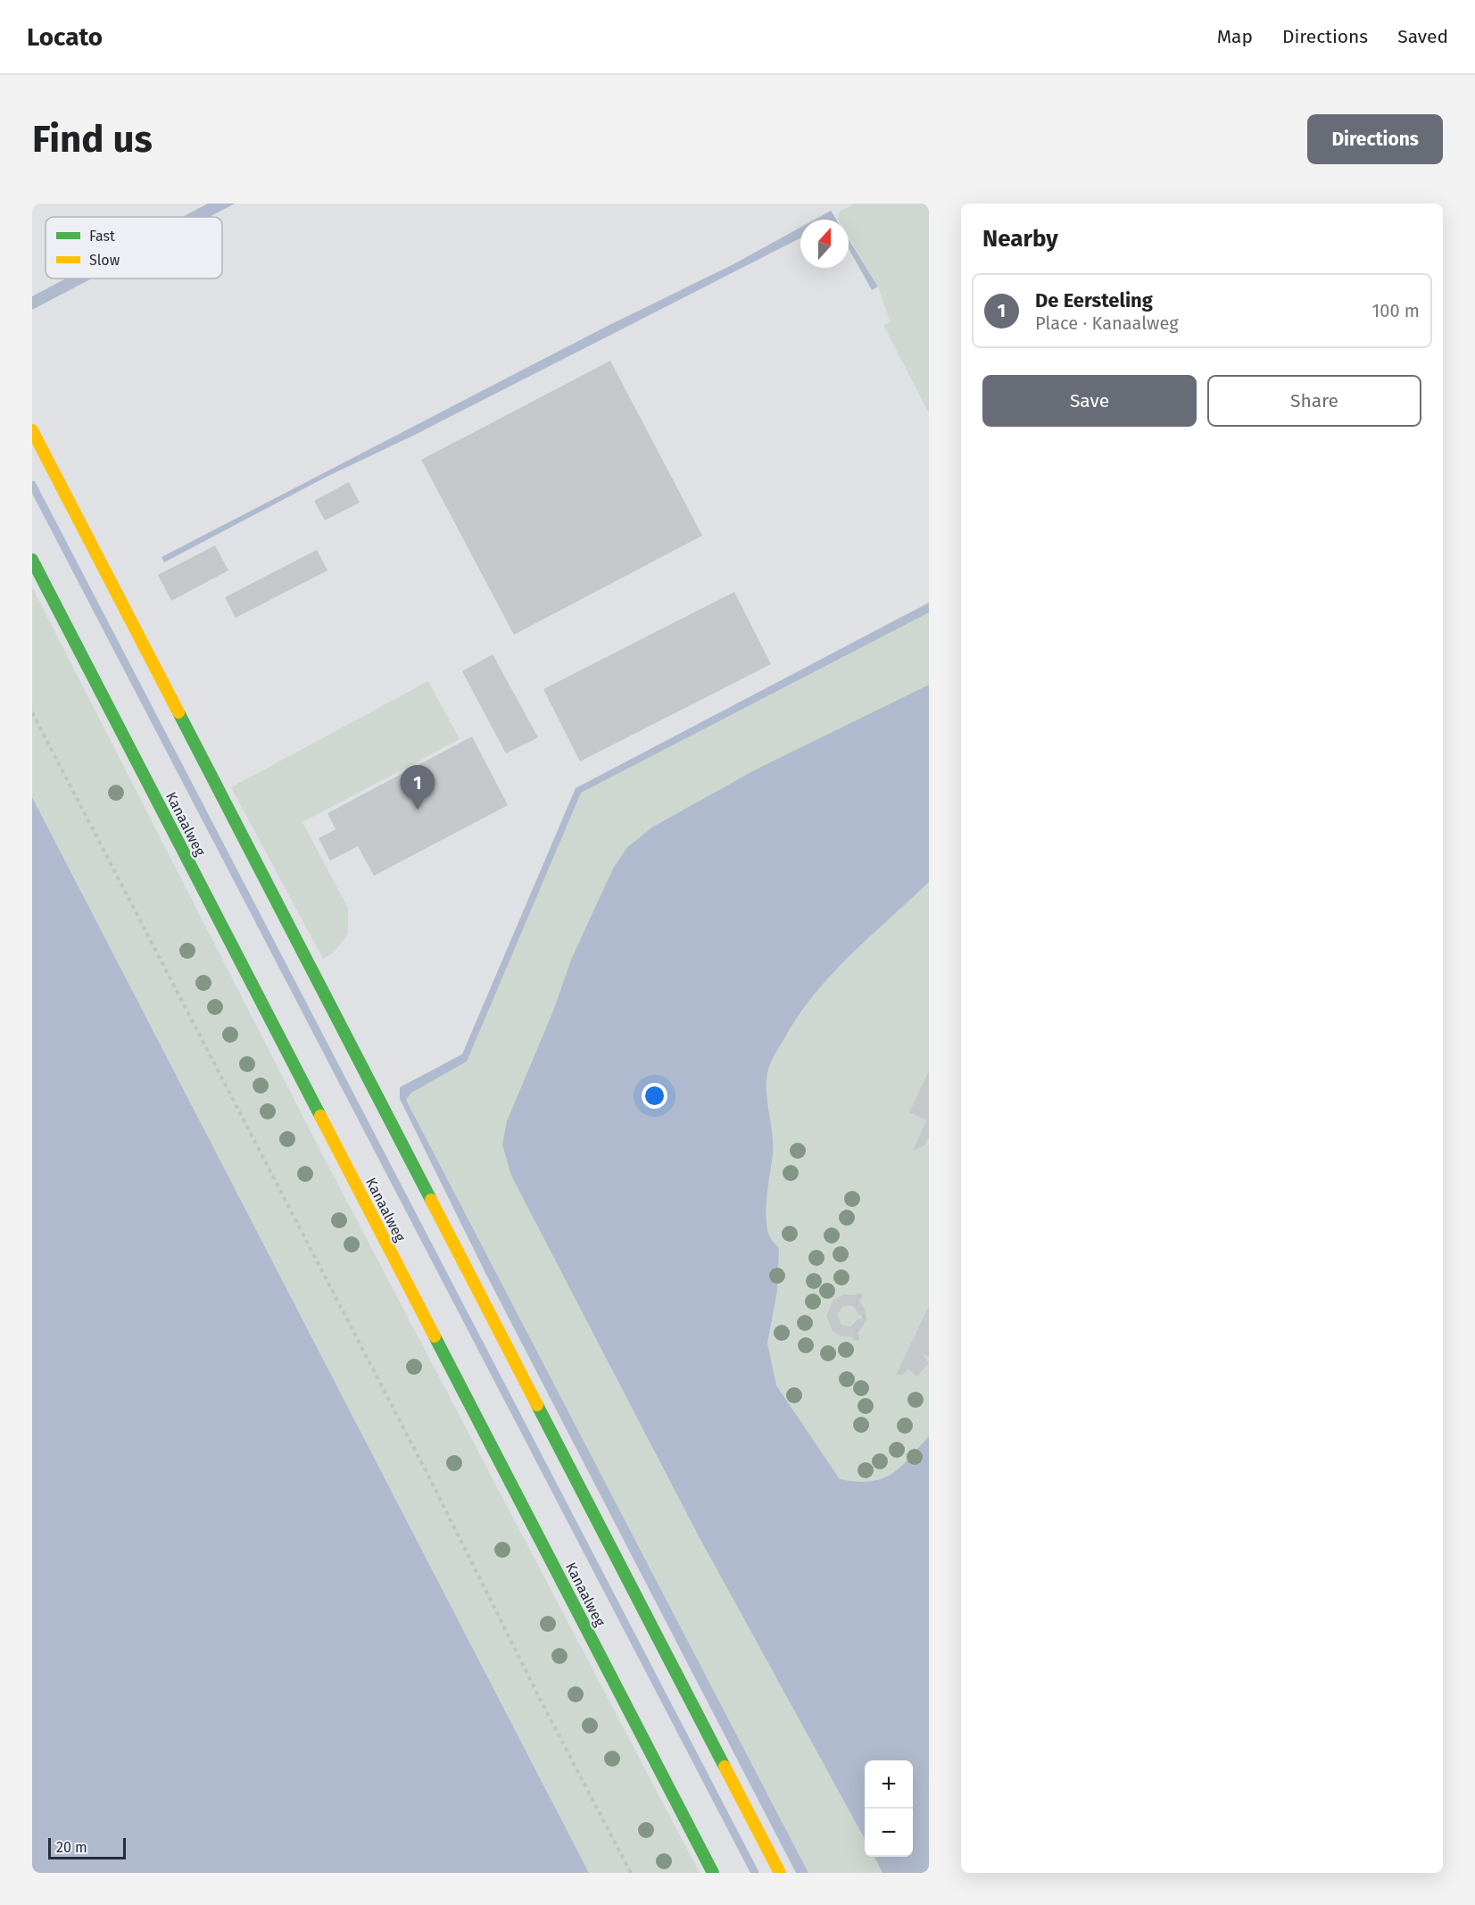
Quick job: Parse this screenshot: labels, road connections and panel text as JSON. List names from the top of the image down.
{
  "streets": {
    "street": ["Kanaalweg"]
  },
  "legend": ["Fast", "Slow"],
  "scale_bar": "20 m",
  "north": "top",
  "page": {
    "header": "Locato",
    "nav": ["Map", "Directions", "Saved"],
    "buttons": [
      "Directions",
      ["Save", "Share"]
    ],
    "title": "Find us",
    "heading": "Nearby",
    "list": [
      {
        "mark": "1",
        "name": "De Eersteling",
        "note": "Place · Kanaalweg",
        "value": "100 m"
      }
    ],
    "pins": "1",
    "map_buttons": ["+", "−"],
    "scale": "20 m"
  }
}
